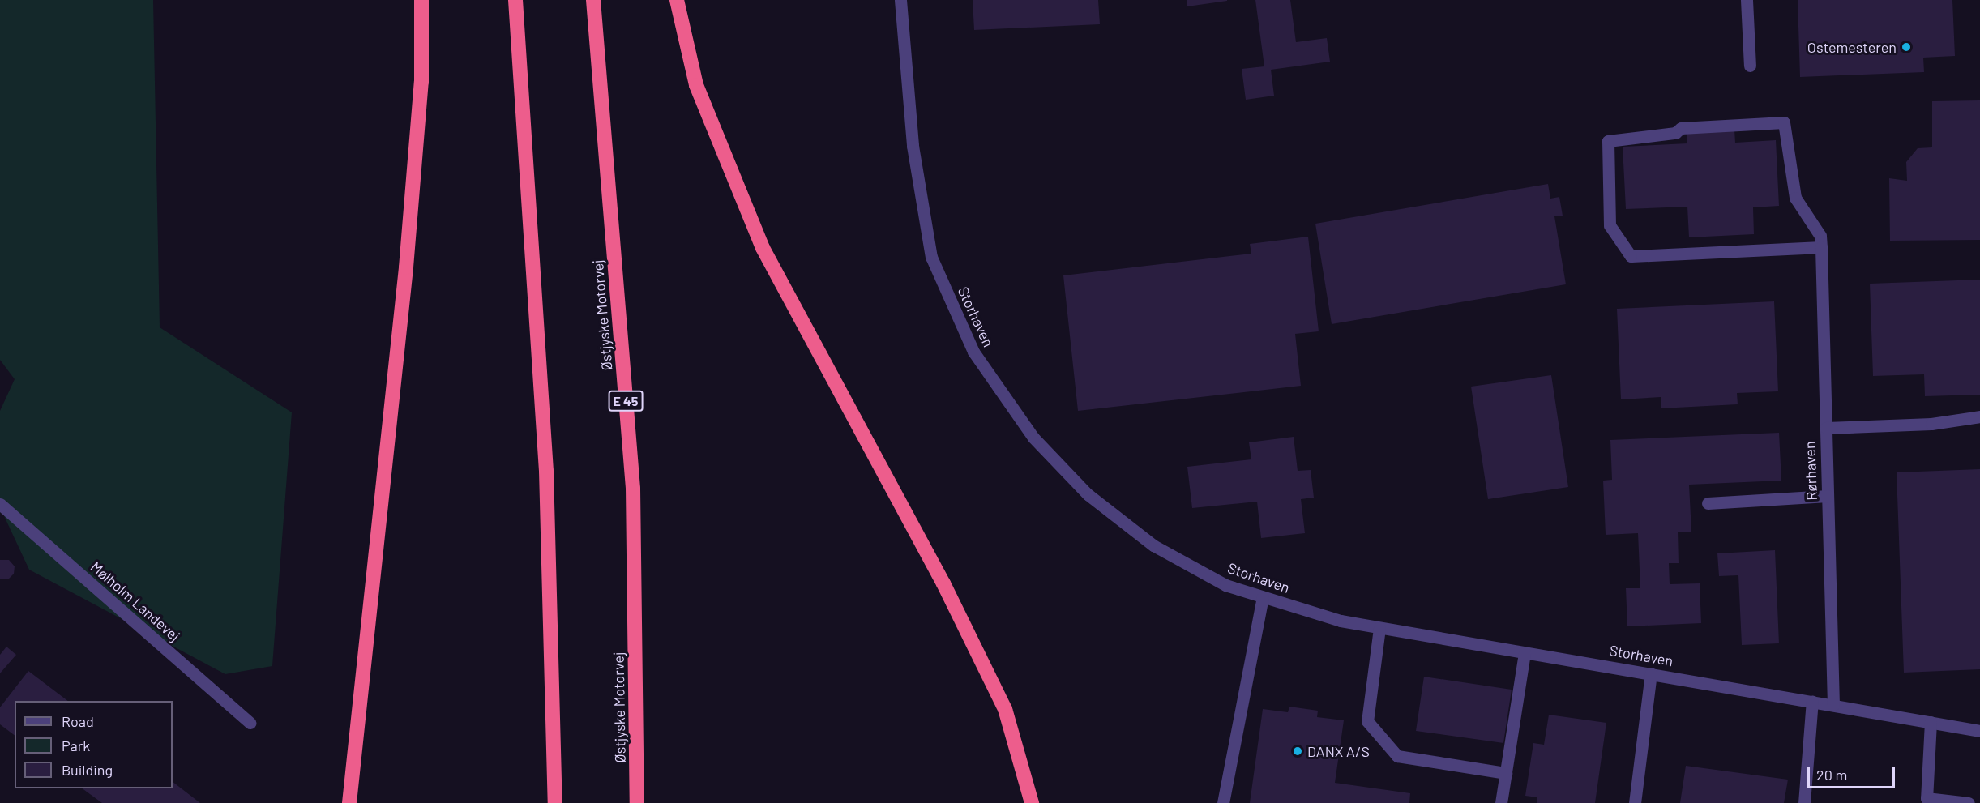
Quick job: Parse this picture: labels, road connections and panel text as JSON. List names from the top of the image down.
{
  "streets": {
    "highway": ["Østjyske Motorvej", "E 45"],
    "street": ["Storhaven", "Rørhaven", "Mølholm Landevej"]
  },
  "crossings": [
    ["Storhaven", "Rørhaven"]
  ],
  "places": ["Ostemesteren", "DANX A/S"],
  "legend": ["Road", "Park", "Building"],
  "scale_bar": "20 m"
}
